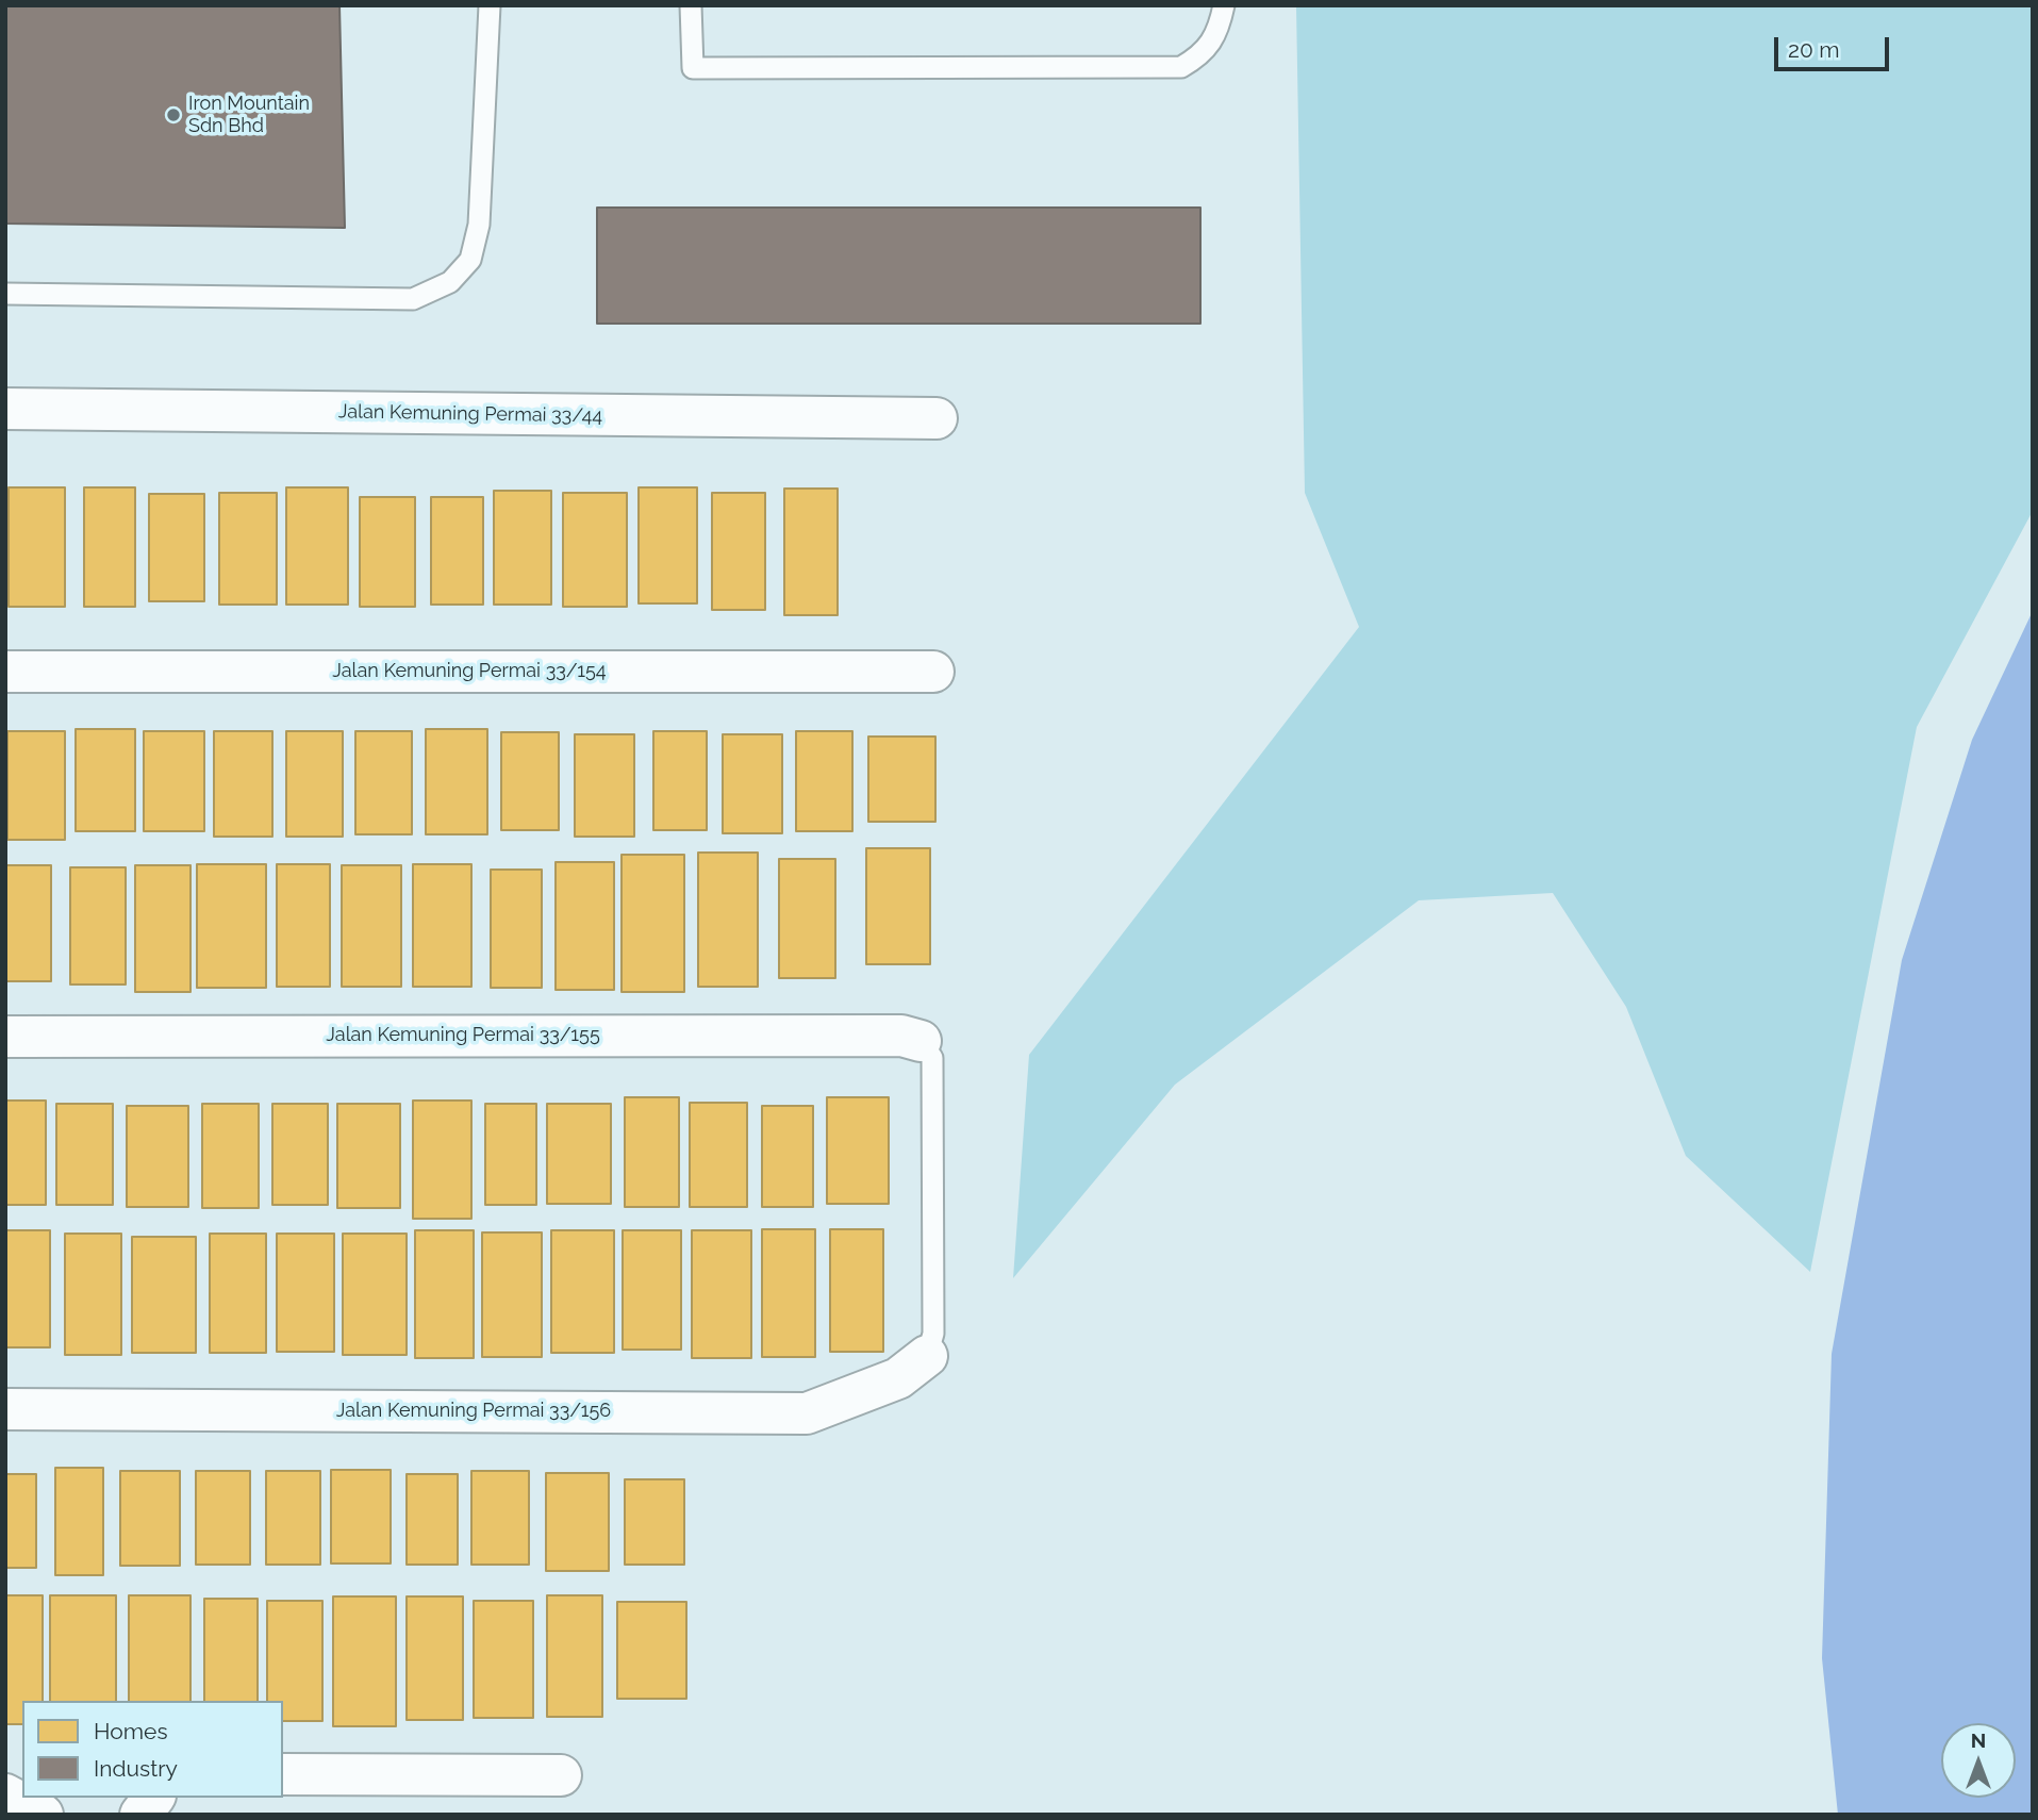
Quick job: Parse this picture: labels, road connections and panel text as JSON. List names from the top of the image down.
{
  "streets": {
    "street": [
      "Jalan Kemuning Permai 33/44",
      "Jalan Kemuning Permai 33/154",
      "Jalan Kemuning Permai 33/155",
      "Jalan Kemuning Permai 33/156"
    ]
  },
  "places": ["Iron Mountain Sdn Bhd"],
  "legend": ["Homes", "Industry"],
  "scale_bar": "20 m",
  "north": "top"
}
